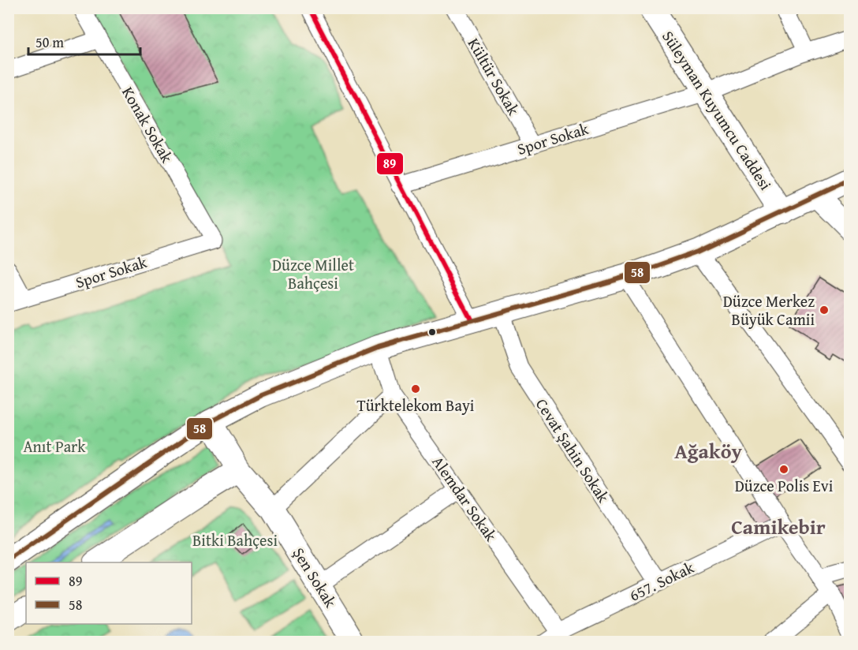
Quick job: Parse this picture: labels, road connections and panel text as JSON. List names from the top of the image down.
{
  "streets": {
    "main road": ["Süleyman Kuyumcu Caddesi", "Şen Sokak"],
    "street": [
      "Kültür Sokak",
      "Konak Sokak",
      "Spor Sokak",
      "Cevat Şahin Sokak",
      "Alemdar Sokak",
      "657. Sokak"
    ]
  },
  "crossings": [
    ["Kültür Sokak", "Spor Sokak"],
    ["Süleyman Kuyumcu Caddesi", "Spor Sokak"],
    ["Konak Sokak", "Spor Sokak"],
    ["Cevat Şahin Sokak", "657. Sokak"],
    ["Alemdar Sokak", "657. Sokak"]
  ],
  "districts": ["Ağaköy", "Camikebir"],
  "parks": ["Düzce Millet Bahçesi", "Anıt Park", "Bitki Bahçesi"],
  "places": ["Düzce Merkez Büyük Camii", "Türktelekom Bayi", "Düzce Polis Evi"],
  "lines": ["transit line 89", "transit line 58"],
  "legend": ["89", "58"],
  "scale_bar": "50 m"
}
